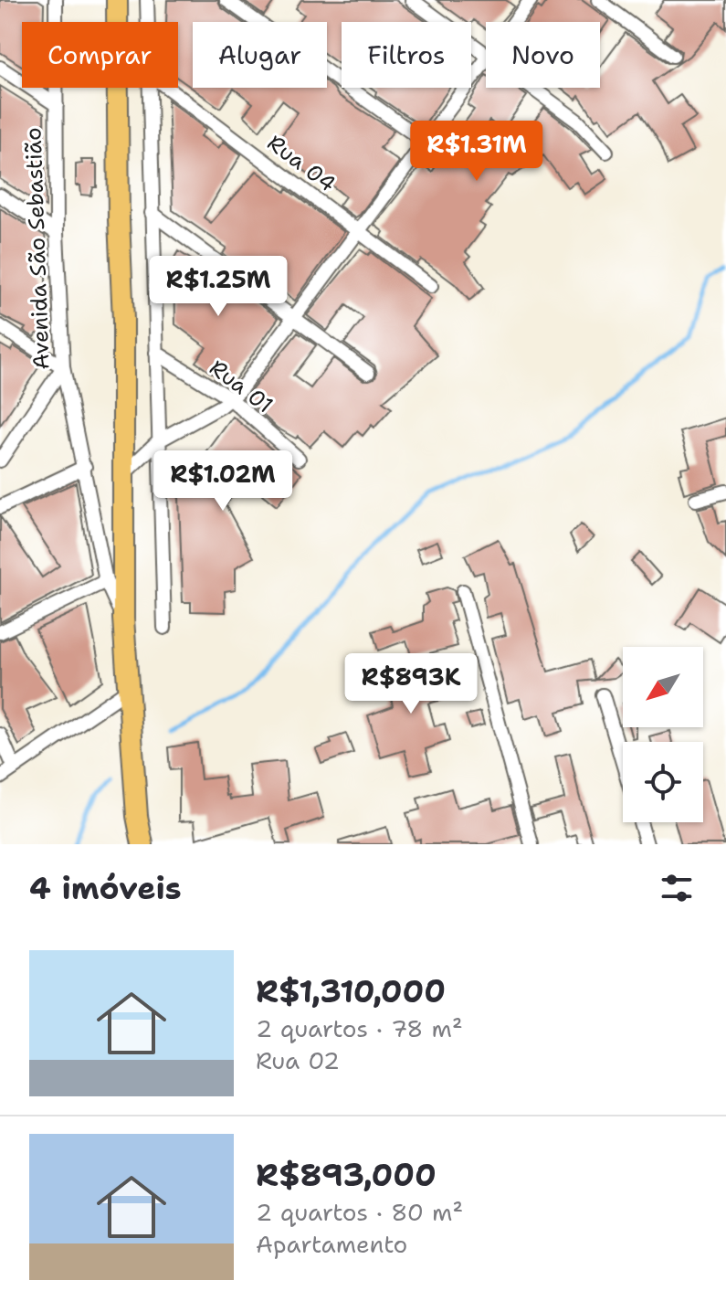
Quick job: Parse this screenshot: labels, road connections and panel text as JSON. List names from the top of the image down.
{
  "streets": {
    "main road": ["Avenida São Sebastião"],
    "street": ["Rua 04", "Rua 01"]
  },
  "north": "bottom left",
  "page": {
    "chip": [
      "Comprar",
      "Alugar",
      "Filtros",
      "Novo"
    ],
    "price": [
      "R$1.31M",
      "R$1.25M",
      "R$1.02M",
      "R$893K"
    ],
    "heading": "4 imóveis",
    "list": [
      {
        "name": "R$1,310,000",
        "note": "2 quartos · 78 m² · Rua 02"
      },
      {
        "name": "R$893,000",
        "note": "2 quartos · 80 m² · Apartamento"
      }
    ]
  }
}
